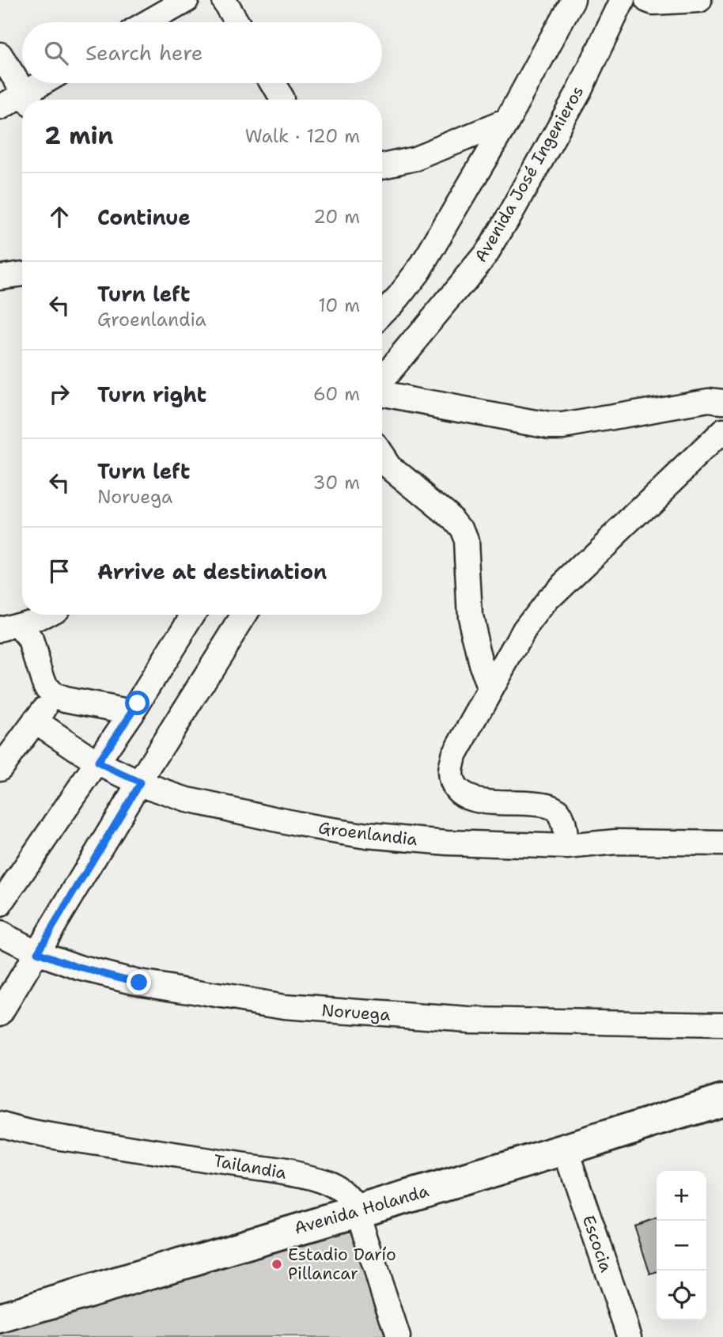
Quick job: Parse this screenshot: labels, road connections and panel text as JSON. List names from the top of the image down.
{
  "streets": {
    "street": [
      "Avenida José Ingenieros",
      "Groenlandia",
      "Noruega",
      "Tailandia",
      "Avenida Holanda",
      "Escocia"
    ]
  },
  "crossings": [
    ["Tailandia", "Avenida Holanda"],
    ["Avenida Holanda", "Escocia"]
  ],
  "places": ["Estadio Darío Pillancar"],
  "page": {
    "search": "Search here",
    "heading": ["2 min", "Walk · 120 m"],
    "list": [
      ["Continue", "20 m"],
      ["Turn left", "Groenlandia", "10 m"],
      ["Turn right", "60 m"],
      ["Turn left", "Noruega", "30 m"],
      "Arrive at destination"
    ],
    "map_buttons": ["+", "−"]
  }
}
